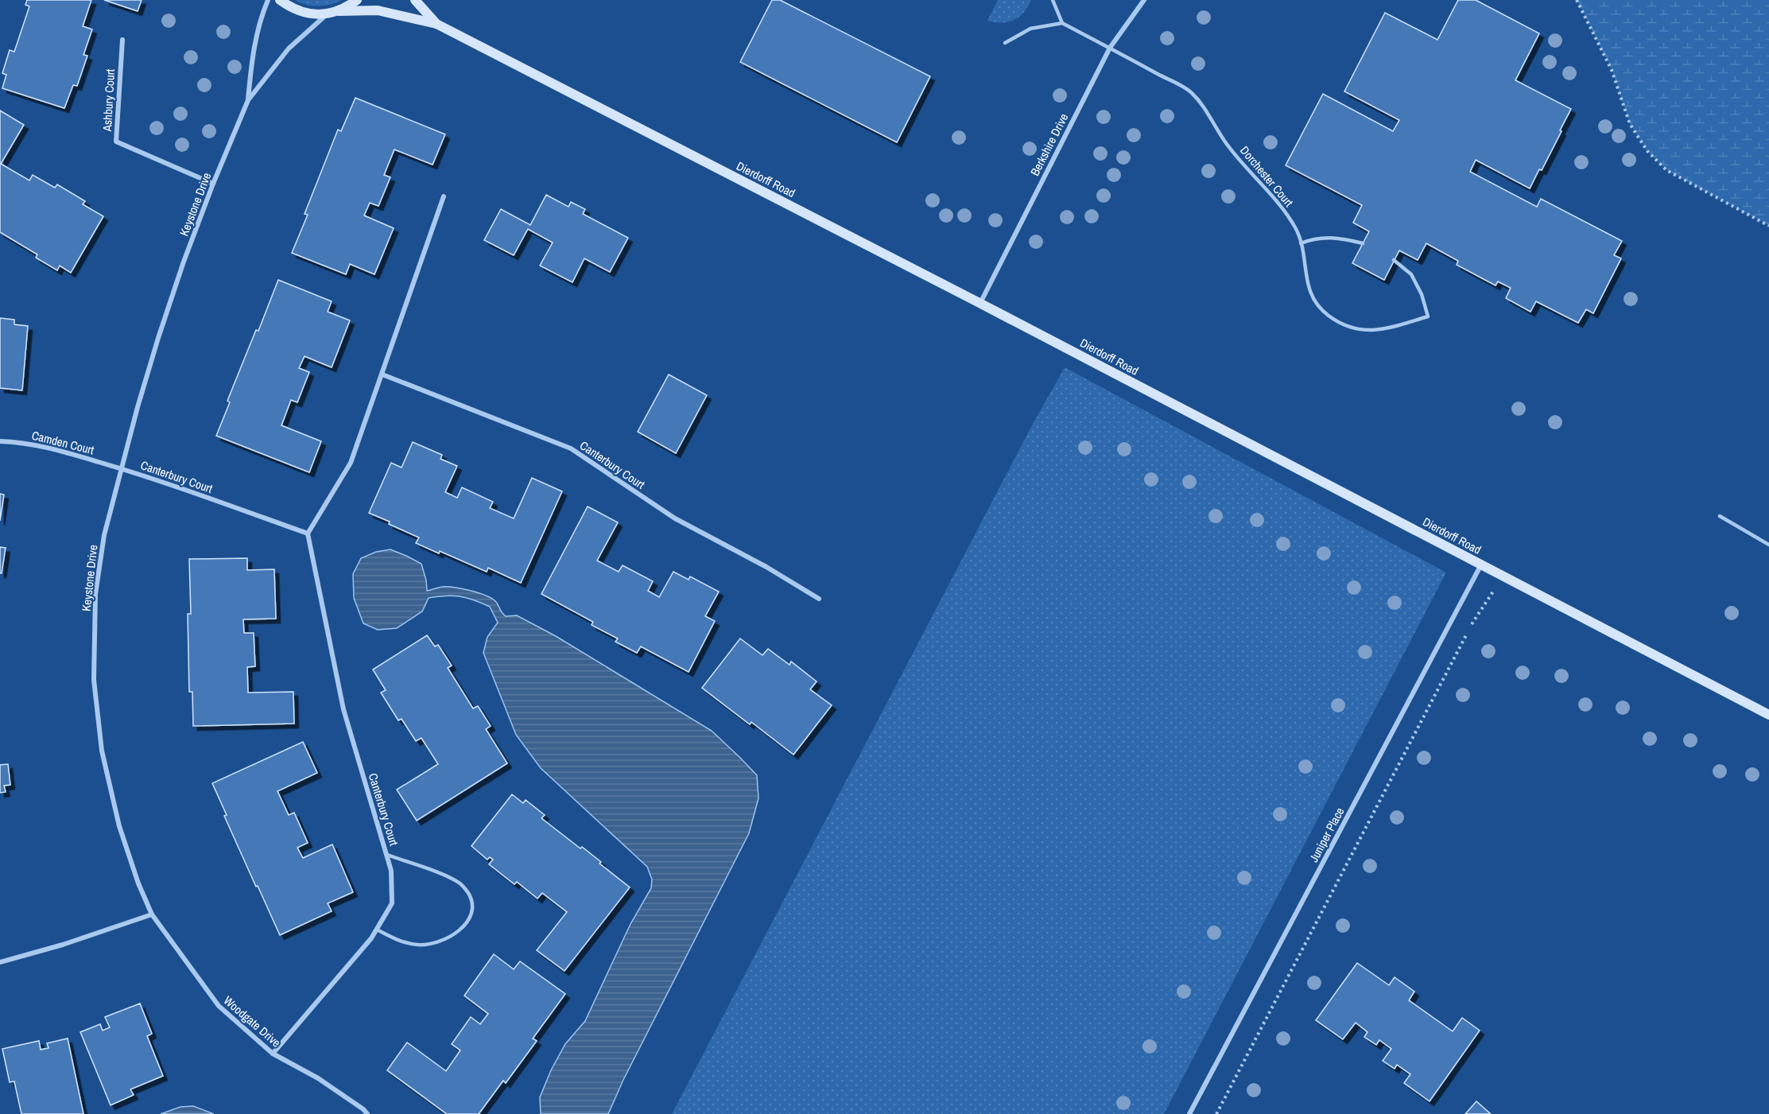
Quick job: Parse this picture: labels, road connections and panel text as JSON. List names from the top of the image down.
{
  "streets": {
    "street": [
      "Ashbury Court",
      "Berkshire Drive",
      "Dierdorff Road",
      "Keystone Drive",
      "Camden Court",
      "Canterbury Court",
      "Juniper Place",
      "Woodgate Drive"
    ],
    "lane": ["Dorchester Court"]
  },
  "crossings": [
    ["Ashbury Court", "Keystone Drive"],
    ["Berkshire Drive", "Dorchester Court"],
    ["Berkshire Drive", "Dierdorff Road"],
    ["Dierdorff Road", "Keystone Drive"],
    ["Dierdorff Road", "Juniper Place"],
    ["Keystone Drive", "Camden Court"],
    ["Keystone Drive", "Canterbury Court"],
    ["Keystone Drive", "Woodgate Drive"],
    ["Camden Court", "Canterbury Court"],
    ["Canterbury Court", "Woodgate Drive"]
  ]
}
